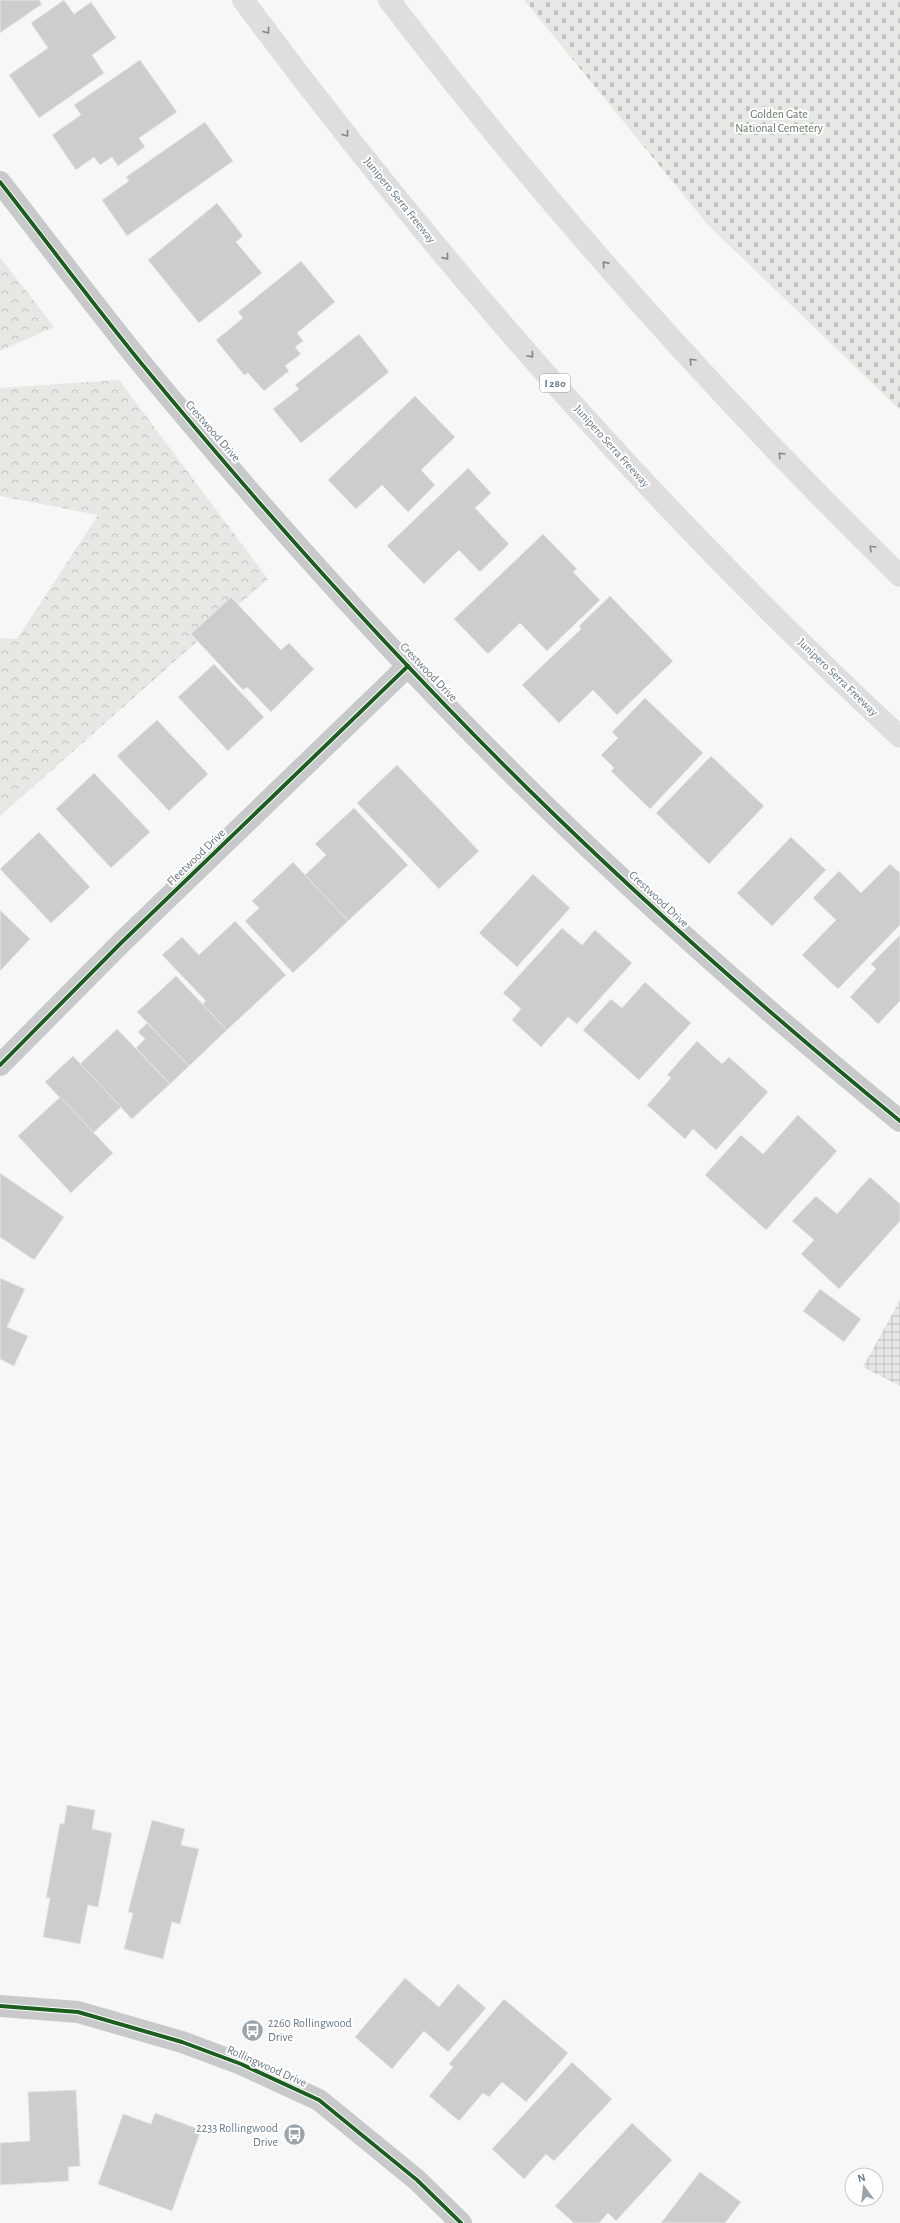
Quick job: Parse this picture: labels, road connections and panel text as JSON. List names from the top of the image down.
{
  "streets": {
    "highway": ["Junipero Serra Freeway", "I 280"],
    "street": ["Crestwood Drive", "Fleetwood Drive", "Rollingwood Drive"]
  },
  "crossings": [
    ["Crestwood Drive", "Fleetwood Drive"]
  ],
  "parks": ["Golden Gate National Cemetery"],
  "places": {
    "bus stop": ["2260 Rollingwood Drive", "2233 Rollingwood Drive"]
  },
  "north": "top"
}
